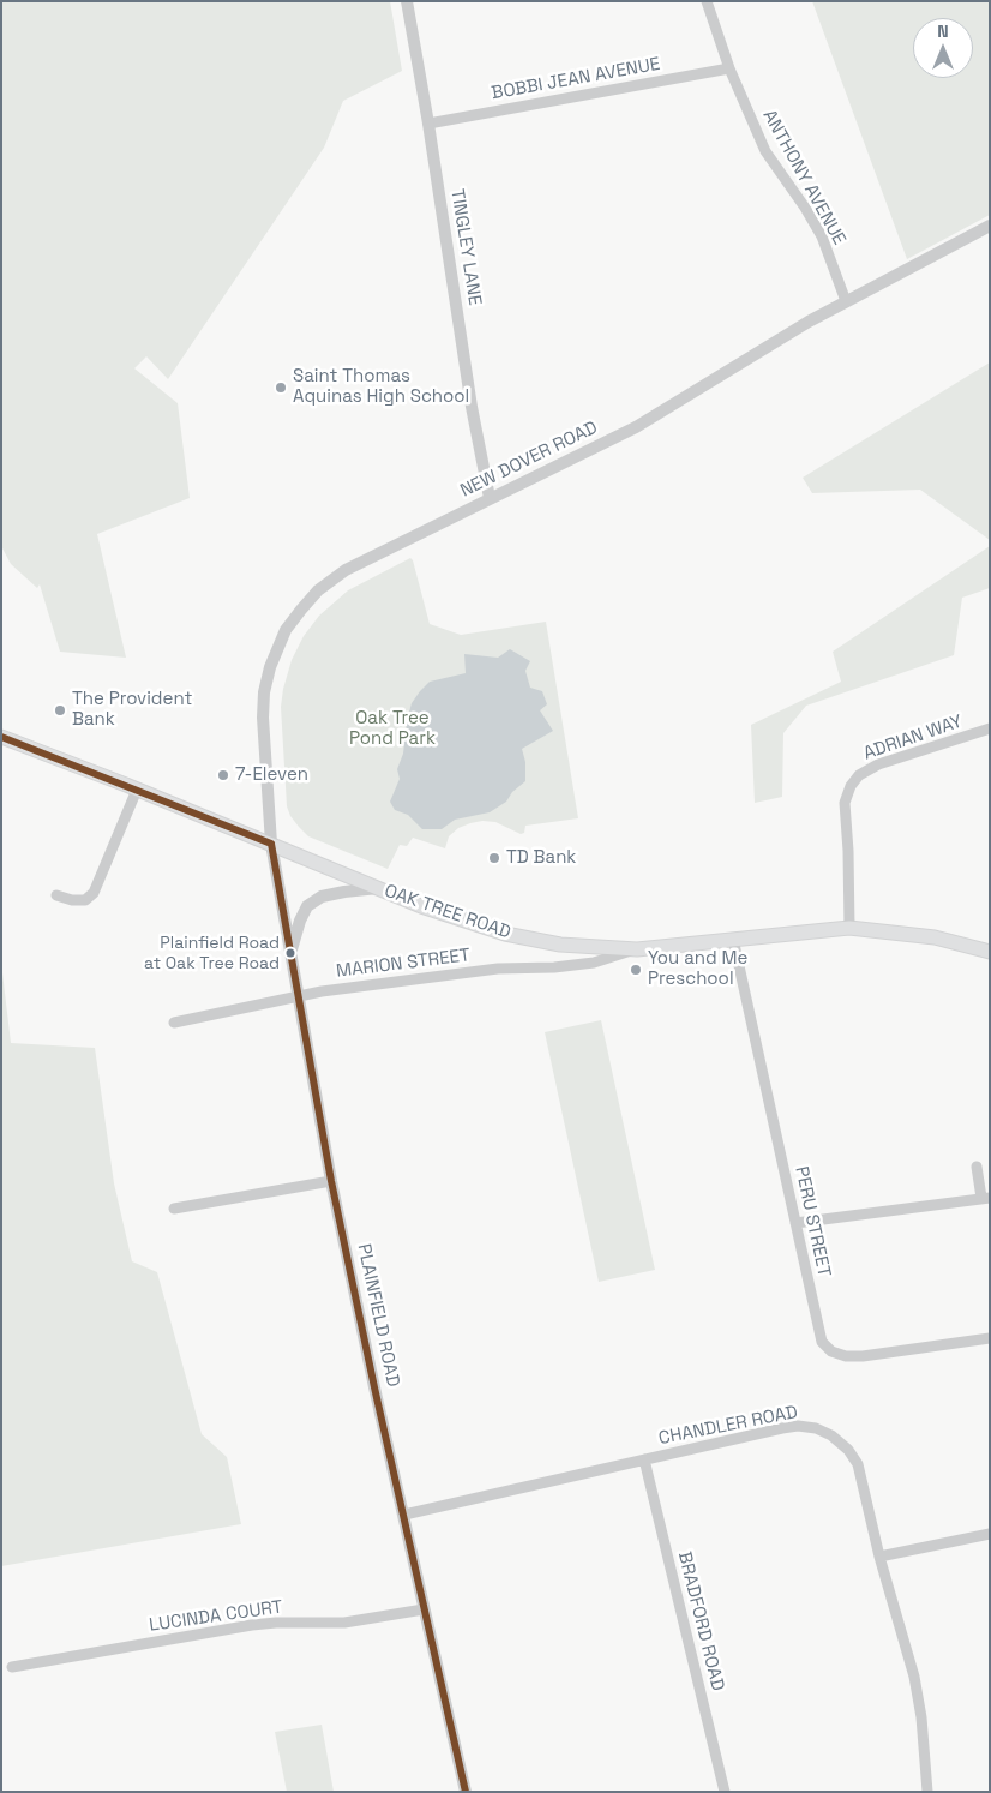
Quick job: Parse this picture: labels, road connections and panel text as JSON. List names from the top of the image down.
{
  "streets": {
    "main road": ["OAK TREE ROAD"],
    "street": [
      "BOBBI JEAN AVENUE",
      "ANTHONY AVENUE",
      "TINGLEY LANE",
      "NEW DOVER ROAD",
      "ADRIAN WAY",
      "MARION STREET",
      "PERU STREET",
      "PLAINFIELD ROAD",
      "CHANDLER ROAD",
      "LUCINDA COURT",
      "BRADFORD ROAD"
    ]
  },
  "crossings": [
    ["BOBBI JEAN AVENUE", "ANTHONY AVENUE"],
    ["BOBBI JEAN AVENUE", "TINGLEY LANE"],
    ["ANTHONY AVENUE", "NEW DOVER ROAD"],
    ["TINGLEY LANE", "NEW DOVER ROAD"],
    ["NEW DOVER ROAD", "OAK TREE ROAD"],
    ["NEW DOVER ROAD", "PLAINFIELD ROAD"],
    ["ADRIAN WAY", "OAK TREE ROAD"],
    ["OAK TREE ROAD", "MARION STREET"],
    ["OAK TREE ROAD", "PERU STREET"],
    ["OAK TREE ROAD", "PLAINFIELD ROAD"],
    ["MARION STREET", "PLAINFIELD ROAD"],
    ["PLAINFIELD ROAD", "CHANDLER ROAD"],
    ["PLAINFIELD ROAD", "LUCINDA COURT"],
    ["CHANDLER ROAD", "BRADFORD ROAD"]
  ],
  "parks": ["Oak Tree Pond Park"],
  "places": [
    "Saint Thomas Aquinas High School",
    "The Provident Bank",
    "7-Eleven",
    "TD Bank",
    "Plainfield Road at Oak Tree Road",
    "You and Me Preschool"
  ],
  "north": "top"
}
